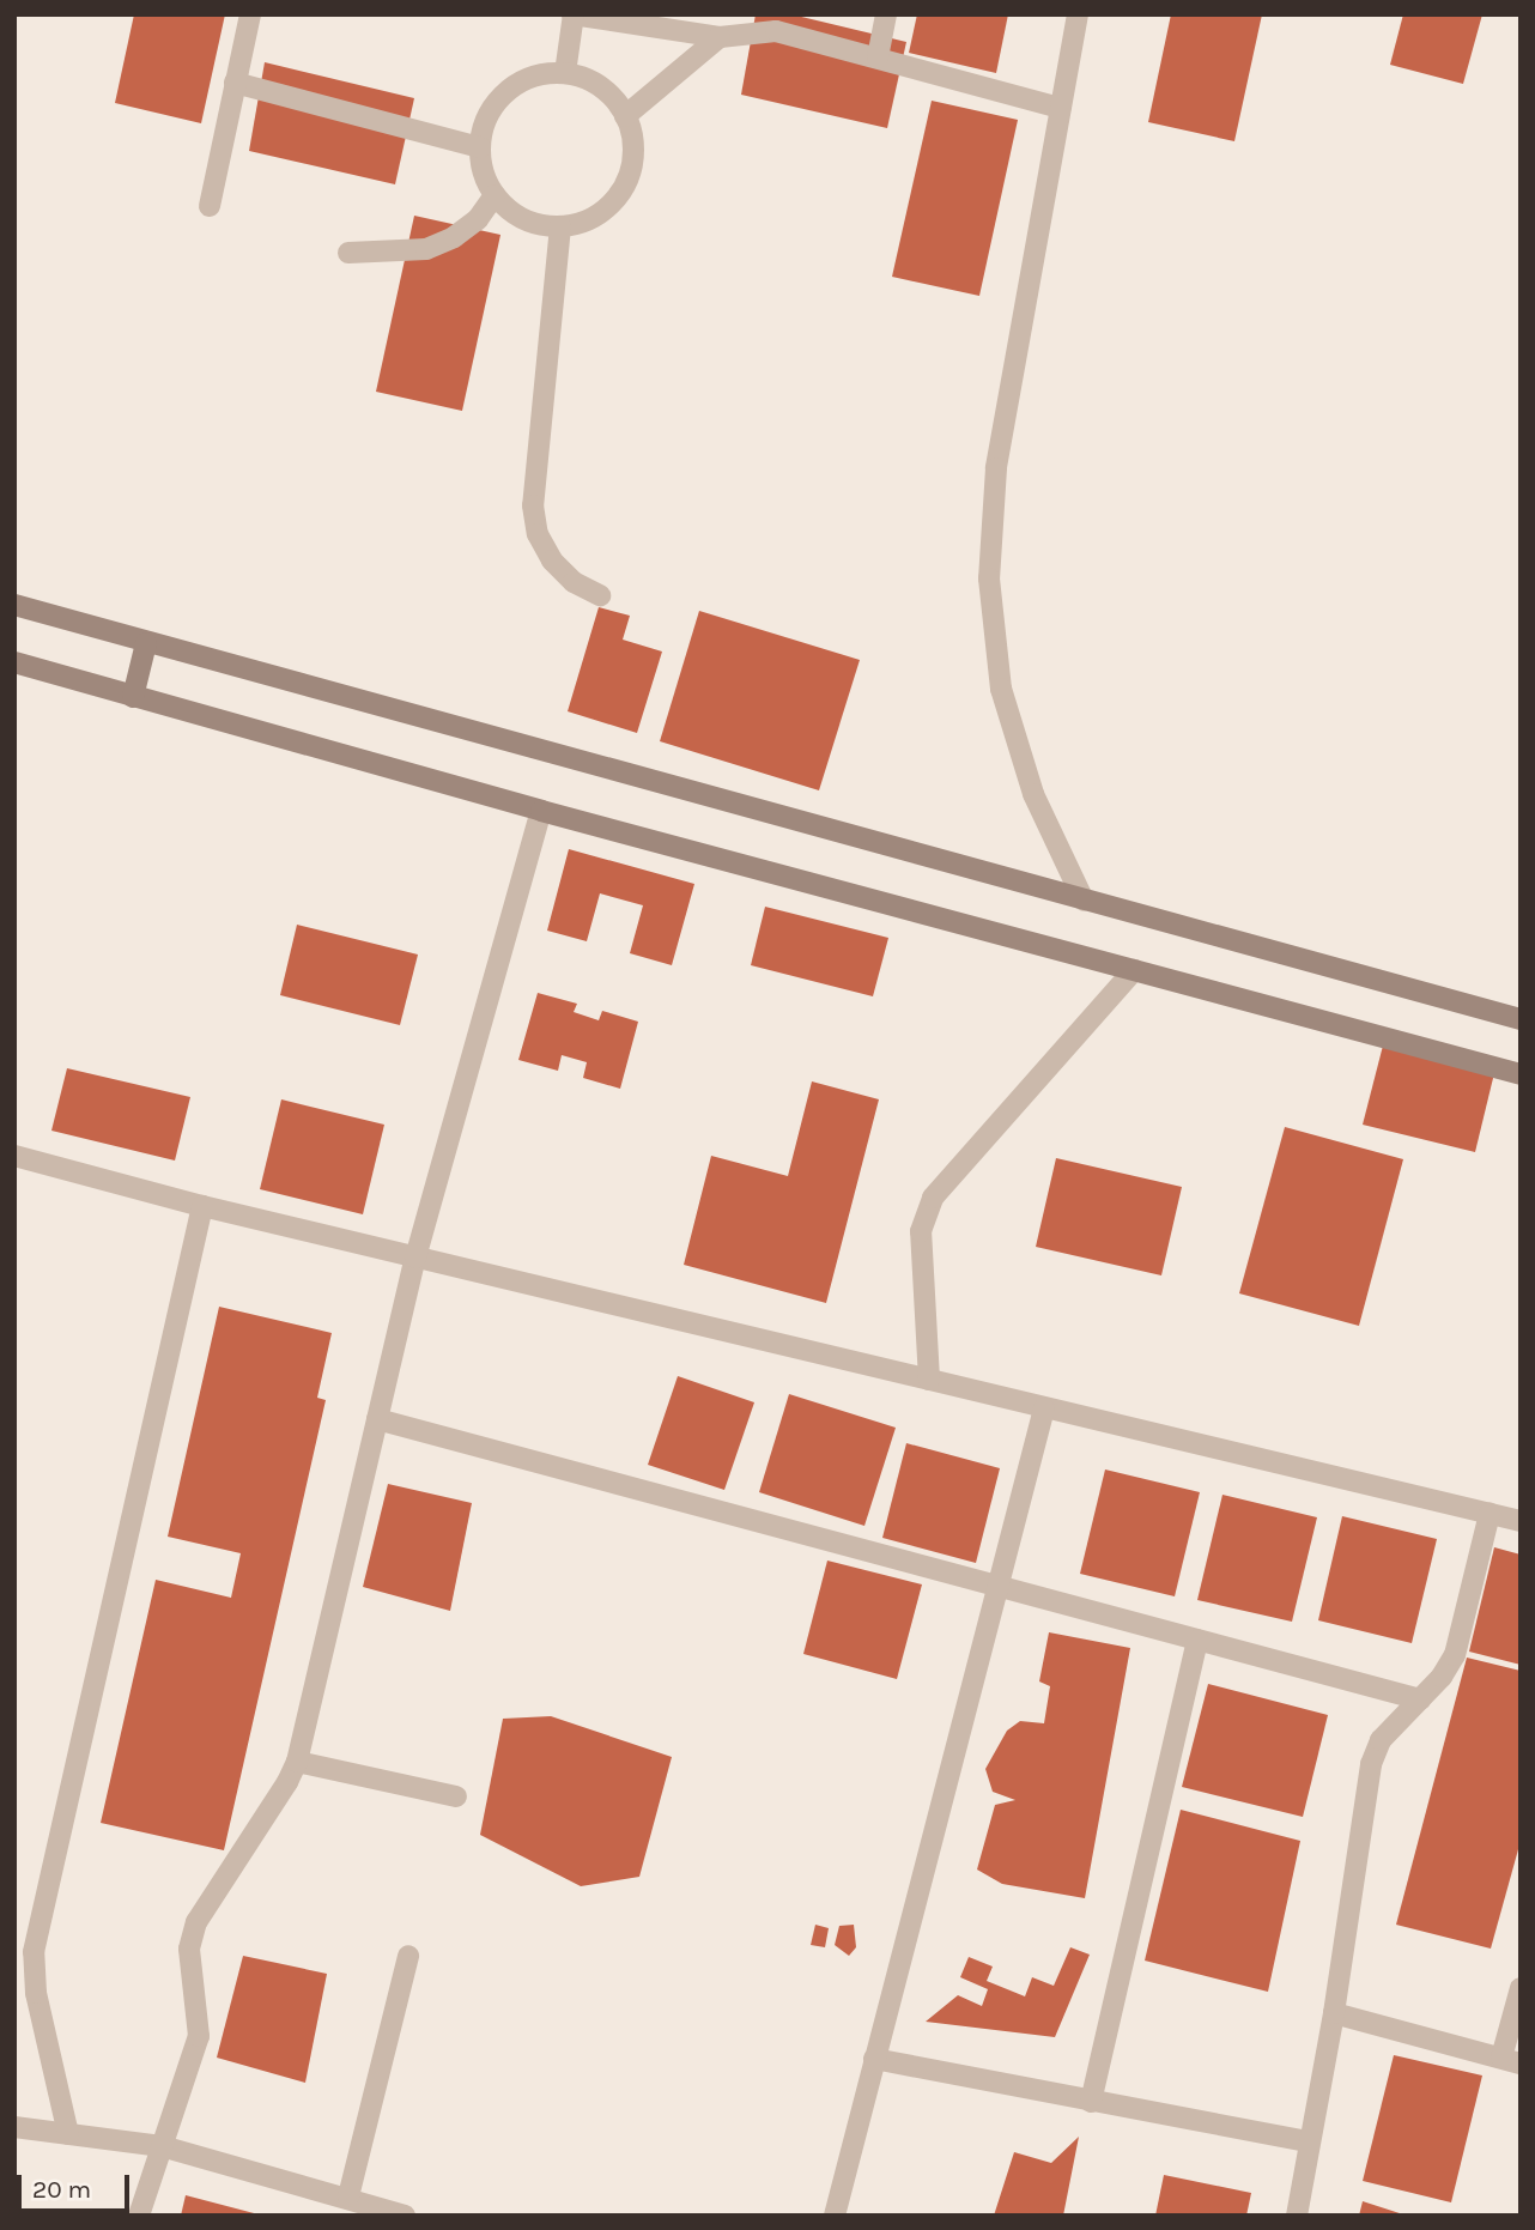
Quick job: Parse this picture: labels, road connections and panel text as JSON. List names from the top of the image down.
{
  "scale_bar": "20 m"
}
